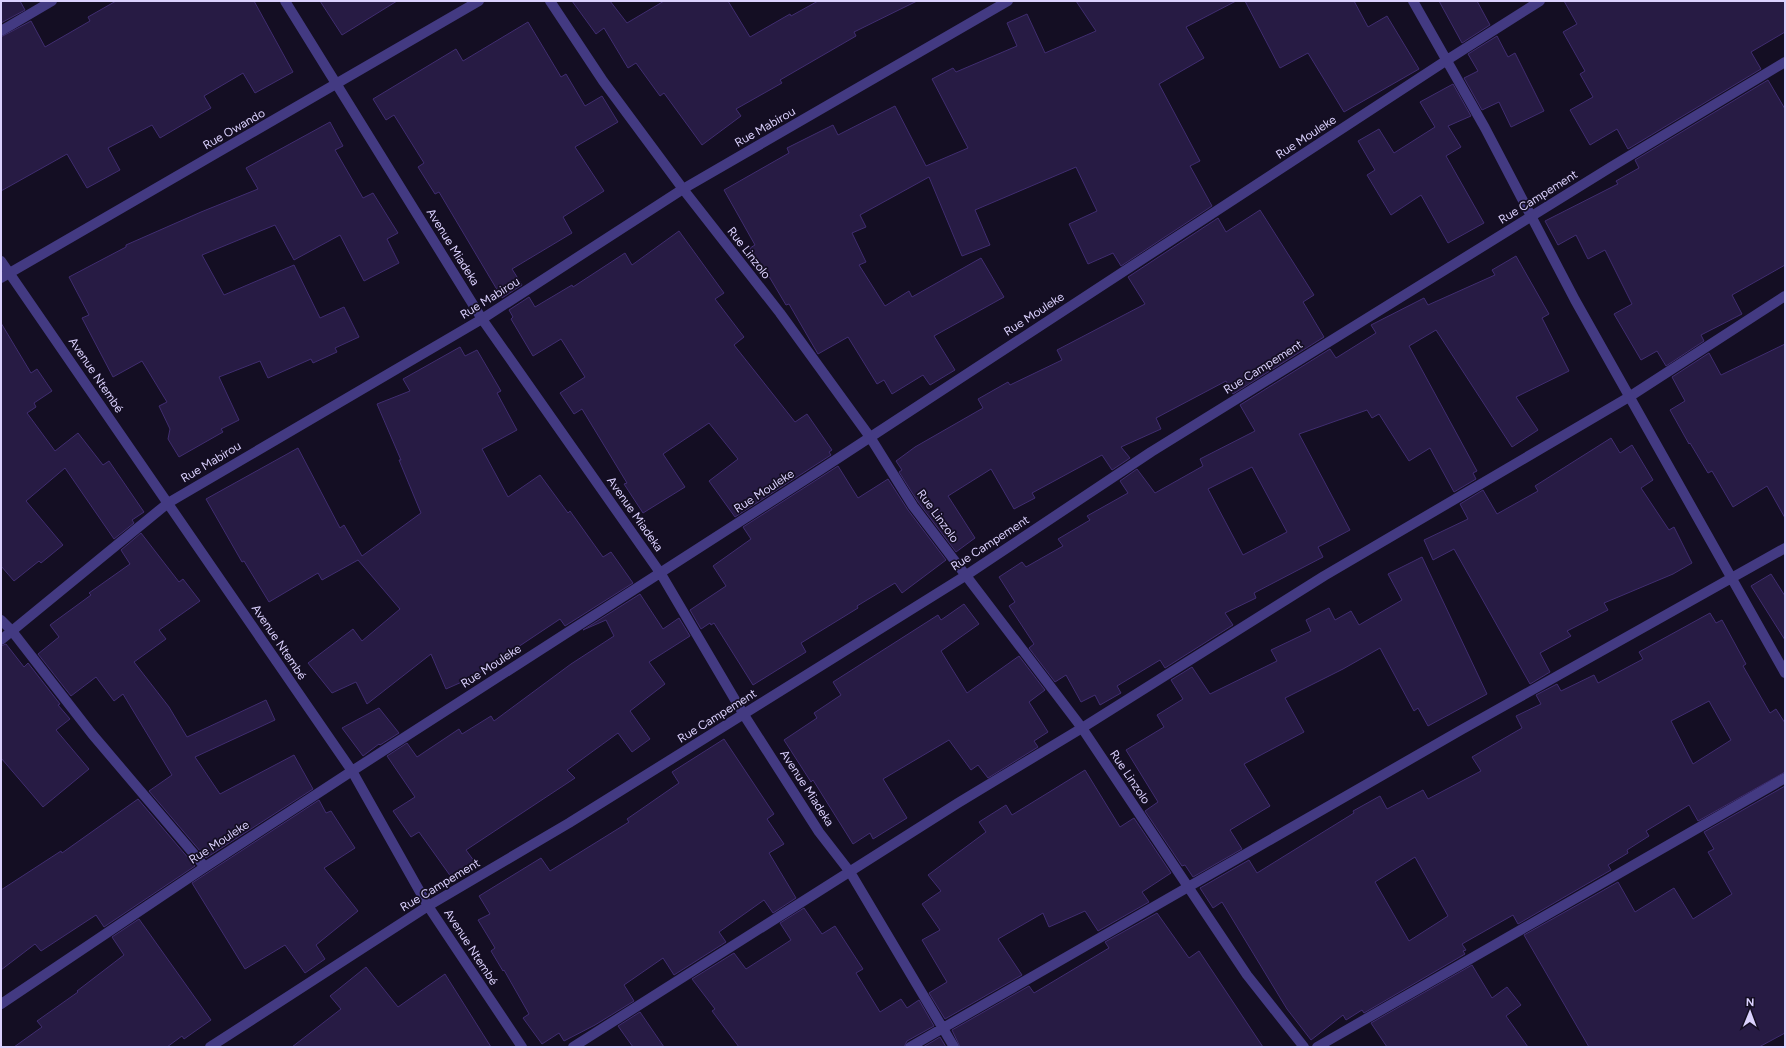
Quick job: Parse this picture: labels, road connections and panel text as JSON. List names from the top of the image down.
{
  "streets": {
    "street": [
      "Rue Mabirou",
      "Rue Owando",
      "Rue Mouleke",
      "Rue Campement",
      "Avenue Miadeka",
      "Rue Linzolo",
      "Avenue Ntembé"
    ]
  },
  "crossings": [
    ["Rue Mabirou", "Avenue Miadeka"],
    ["Rue Mabirou", "Rue Linzolo"],
    ["Rue Mabirou", "Avenue Ntembé"],
    ["Rue Owando", "Avenue Miadeka"],
    ["Rue Owando", "Avenue Ntembé"],
    ["Rue Mouleke", "Avenue Miadeka"],
    ["Rue Mouleke", "Rue Linzolo"],
    ["Rue Mouleke", "Avenue Ntembé"],
    ["Rue Campement", "Avenue Miadeka"],
    ["Rue Campement", "Rue Linzolo"],
    ["Rue Campement", "Avenue Ntembé"]
  ],
  "north": "top"
}
